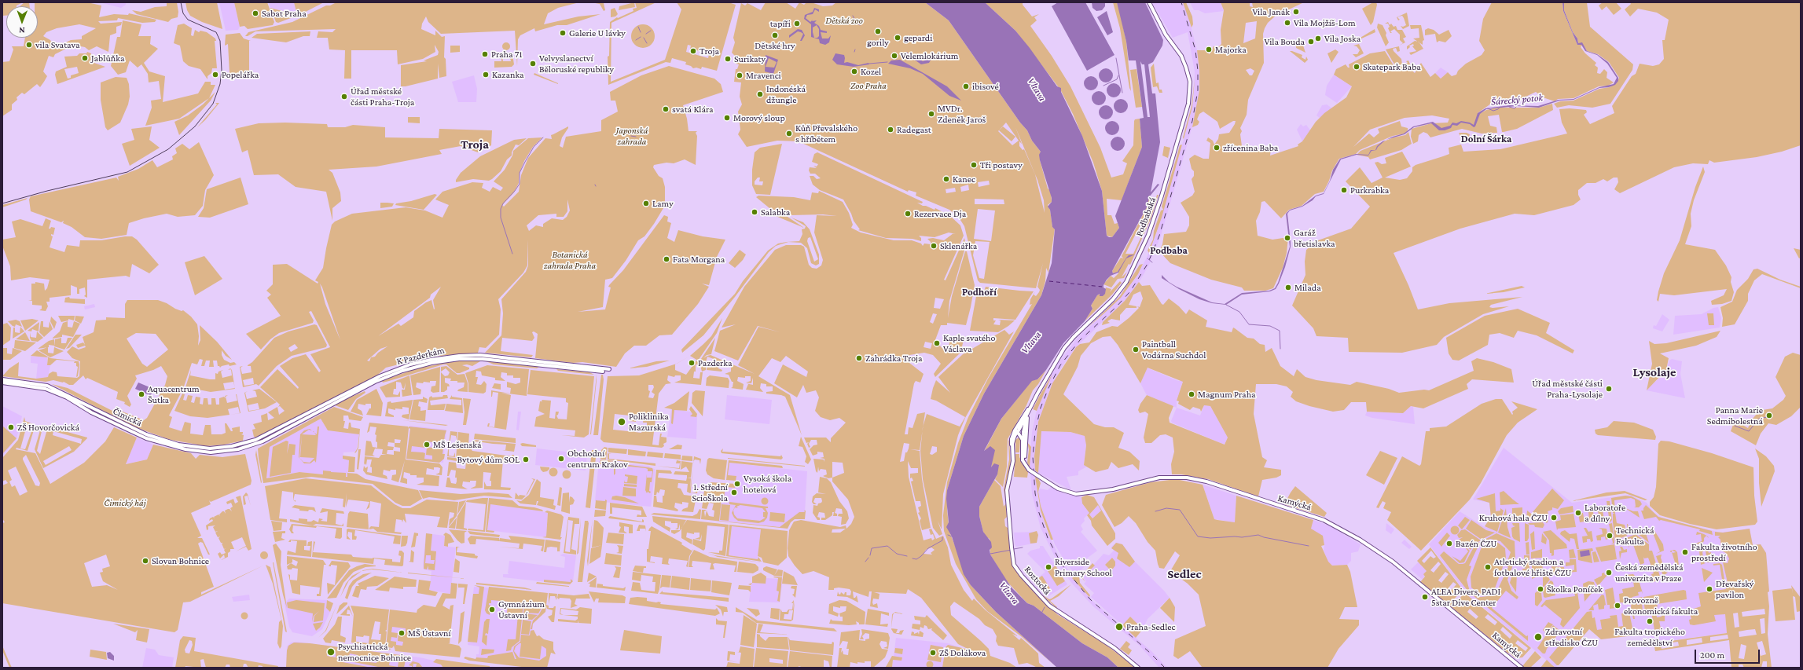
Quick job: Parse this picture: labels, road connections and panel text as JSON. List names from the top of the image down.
{
  "streets": {
    "main road": [
      "Podbabská",
      "K Pazderkám",
      "Čimická",
      "Kamýcká",
      "Roztocká"
    ]
  },
  "crossings": [
    ["Podbabská", "Roztocká"],
    ["K Pazderkám", "Čimická"]
  ],
  "districts": [
    "Dolní Šárka",
    "Troja",
    "Podbaba",
    "Podhoří",
    "Lysolaje",
    "Sedlec"
  ],
  "water": ["Vltava", "Šárecký potok"],
  "parks": [
    "Dětská zoo",
    "Zoo Praha",
    "Japonská zahrada",
    "Botanická zahrada Praha",
    "Čimický háj"
  ],
  "places": [
    "Vila Janák",
    "Sabat Praha",
    "Vila Mojžíš-Lom",
    "tapíři",
    "gorily",
    "Galerie U lávky",
    "Dětské hry",
    "gepardi",
    "Vila Joska",
    "Vila Bouda",
    "vila Svatava",
    "Majorka",
    "Troja",
    "Praha 71",
    "Velemlokárium",
    "Jablůňka",
    "Surikaty",
    "Velvyslanectví Běloruské republiky",
    "Skatepark Baba",
    "Kozel",
    "Popelářka",
    "Kazanka",
    "Mravenci",
    "ibisové",
    "Indonéská džungle",
    "Úřad městské části Praha-Troja",
    "svatá Klára",
    "MVDr. Zdeněk Jaroš",
    "Morový sloup",
    "Radegast",
    "Kůň Převalského s hříbětem",
    "zřícenina Baba",
    "Tři postavy",
    "Kanec",
    "Purkrabka",
    "Lamy",
    "Salabka",
    "Rezervace Dja",
    "Garáž břetislavka",
    "Sklenářka",
    "Fata Morgana",
    "Milada",
    "Kaple svatého Václava",
    "Paintball Vodárna Suchdol",
    "Zahrádka Troja",
    "Pazderka",
    "Úřad městské části Praha-Lysolaje",
    "Aquacentrum Šutka",
    "Magnum Praha",
    "Panna Marie Sedmibolestná",
    "Poliklinika Mazurská",
    "ZŠ Hovorčovická",
    "MŠ Lešenská",
    "Obchodní centrum Krakov",
    "Bytový dům SOL",
    "Vysoká škola hotelová",
    "1. Střední ScioŠkola",
    "Laboratoře a dílny",
    "Kruhová hala ČZU",
    "Technická Fakulta",
    "Bazén ČZU",
    "Fakulta životního prostředí",
    "Slovan Bohnice",
    "Riverside Primary School",
    "Atletický stadion a fotbalové hřiště ČZU",
    "Česká zemědělská univerzita v Praze",
    "Školka Poníček",
    "Dřevařský pavilon",
    "ALEA Divers, PADI 5star Dive Center",
    "Provozně ekonomická fakulta",
    "Gymnázium Ústavní",
    "Fakulta tropického zemědělství",
    "Praha-Sedlec",
    "MŠ Ústavní",
    "Zdravotní středisko ČZU",
    "Psychiatrická nemocnice Bohnice",
    "ZŠ Dolákova"
  ],
  "scale_bar": "200 m",
  "north": "bottom"
}
